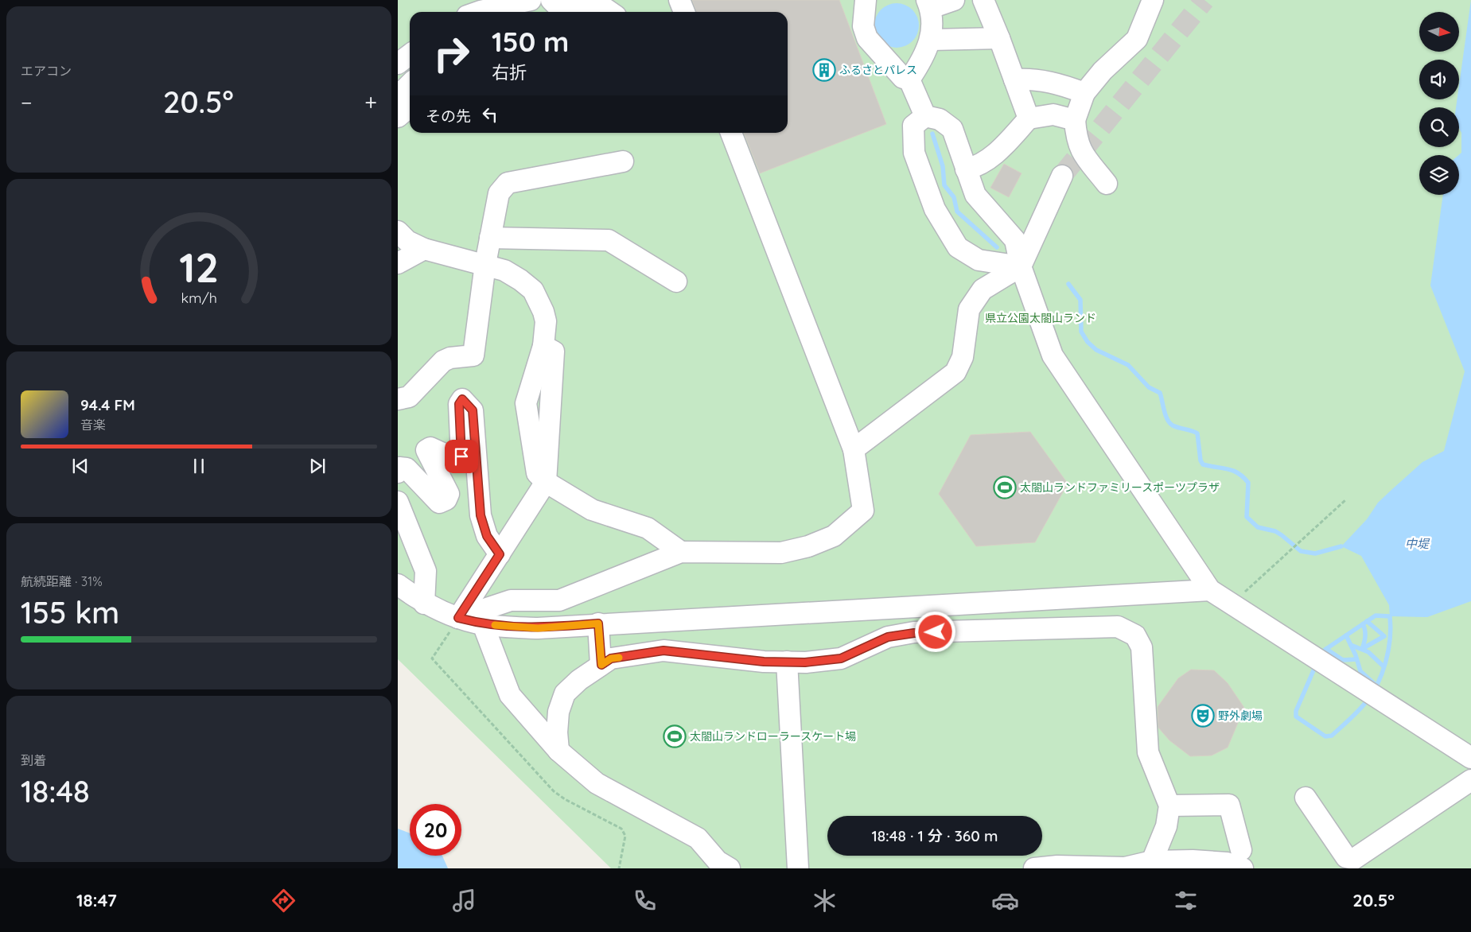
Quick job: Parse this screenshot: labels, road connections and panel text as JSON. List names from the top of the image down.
{
  "water": ["中堤"],
  "parks": ["県立公園太閤山ランド"],
  "places": {
    "building": ["ふるさとパレス"],
    "sports": ["太閤山ランドファミリースポーツプラザ", "太閤山ランドローラースケート場"],
    "theatre": ["野外劇場"]
  },
  "north": "right",
  "page": {
    "tile": [
      "エアコン",
      ["航続距離 · 31%", "155 km"],
      ["到着", "18:48"]
    ],
    "turn": ["150 m", "右折"],
    "heat": ["−", "20.5°", "+"],
    "then": "その先",
    "song": ["94.4 FM", "音楽"],
    "limit": "20",
    "trip": "18:48 · 1 分 · 360 m",
    "tabs": ["18:47", "20.5°"],
    "gauge": ["12", "km/h"]
  }
}
